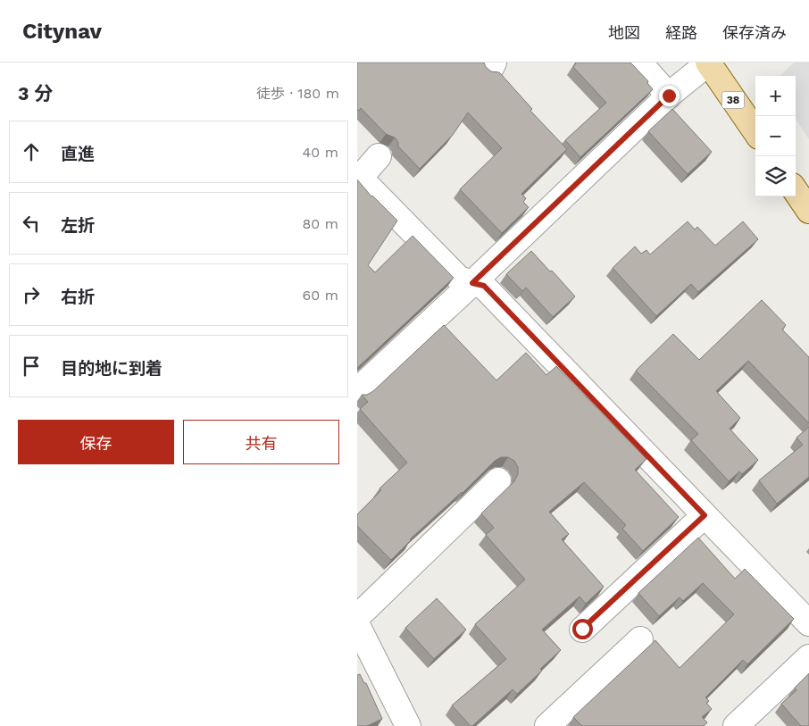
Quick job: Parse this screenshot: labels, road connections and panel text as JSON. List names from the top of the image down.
{
  "streets": {
    "main road": ["38"]
  },
  "page": {
    "header": "Citynav",
    "nav": ["地図", "経路", "保存済み"],
    "heading": ["3 分", "徒歩 · 180 m"],
    "map_buttons": ["+", "−"],
    "list": [
      ["直進", "40 m"],
      ["左折", "80 m"],
      ["右折", "60 m"],
      "目的地に到着"
    ],
    "buttons": ["保存", "共有"]
  }
}
